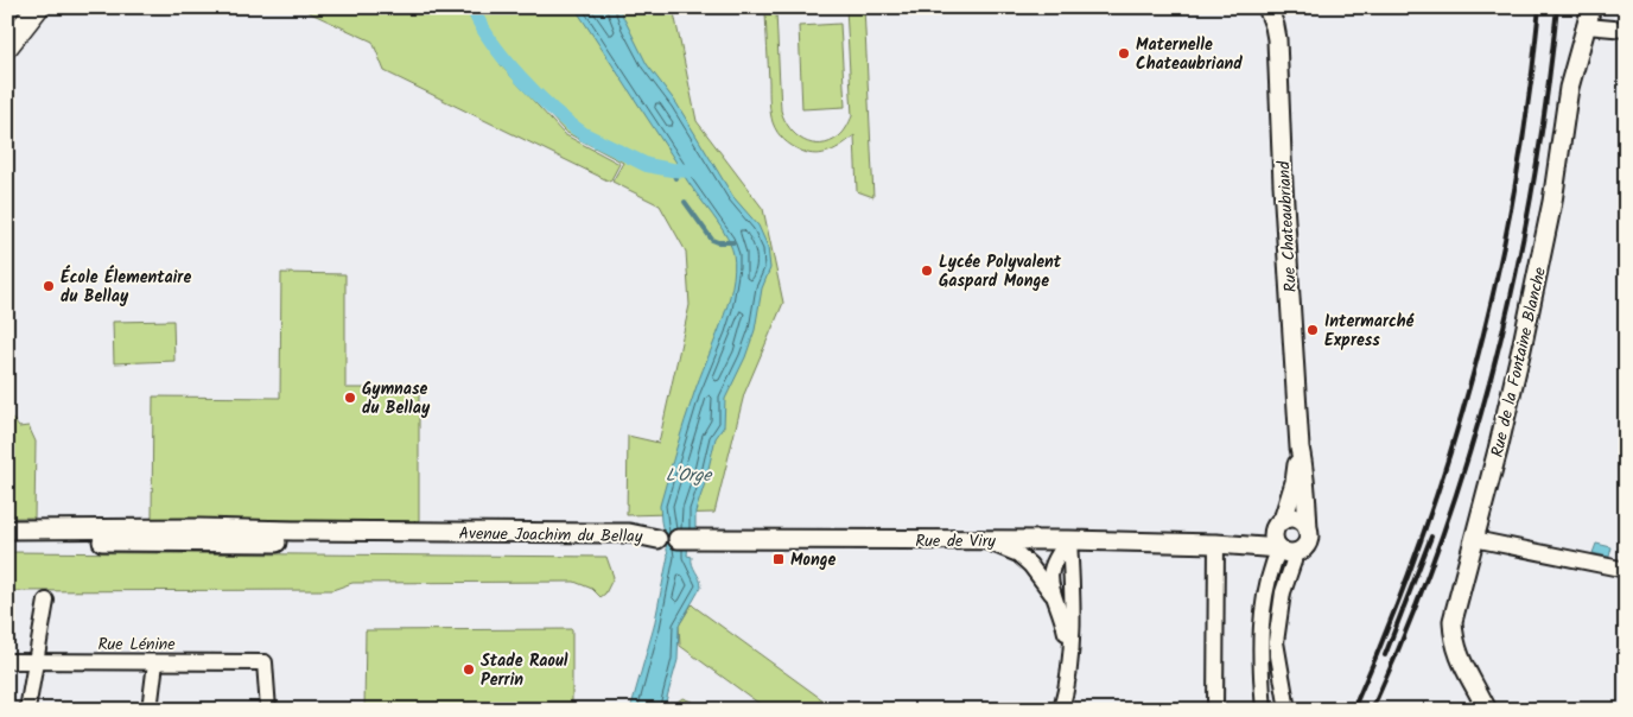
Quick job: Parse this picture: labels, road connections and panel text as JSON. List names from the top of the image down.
{
  "streets": {
    "street": [
      "Rue Chateaubriand",
      "Rue de la Fontaine Blanche",
      "Avenue Joachim du Bellay",
      "Rue de Viry",
      "Rue Lénine"
    ]
  },
  "crossings": [
    ["Rue Chateaubriand", "Rue de Viry"]
  ],
  "water": ["L'Orge"],
  "places": {
    "other": [
      "Maternelle Chateaubriand",
      "Lycée Polyvalent Gaspard Monge",
      "École Élementaire du Bellay",
      "Intermarché Express",
      "Gymnase du Bellay",
      "Stade Raoul Perrin"
    ],
    "transit": ["Monge"]
  }
}
